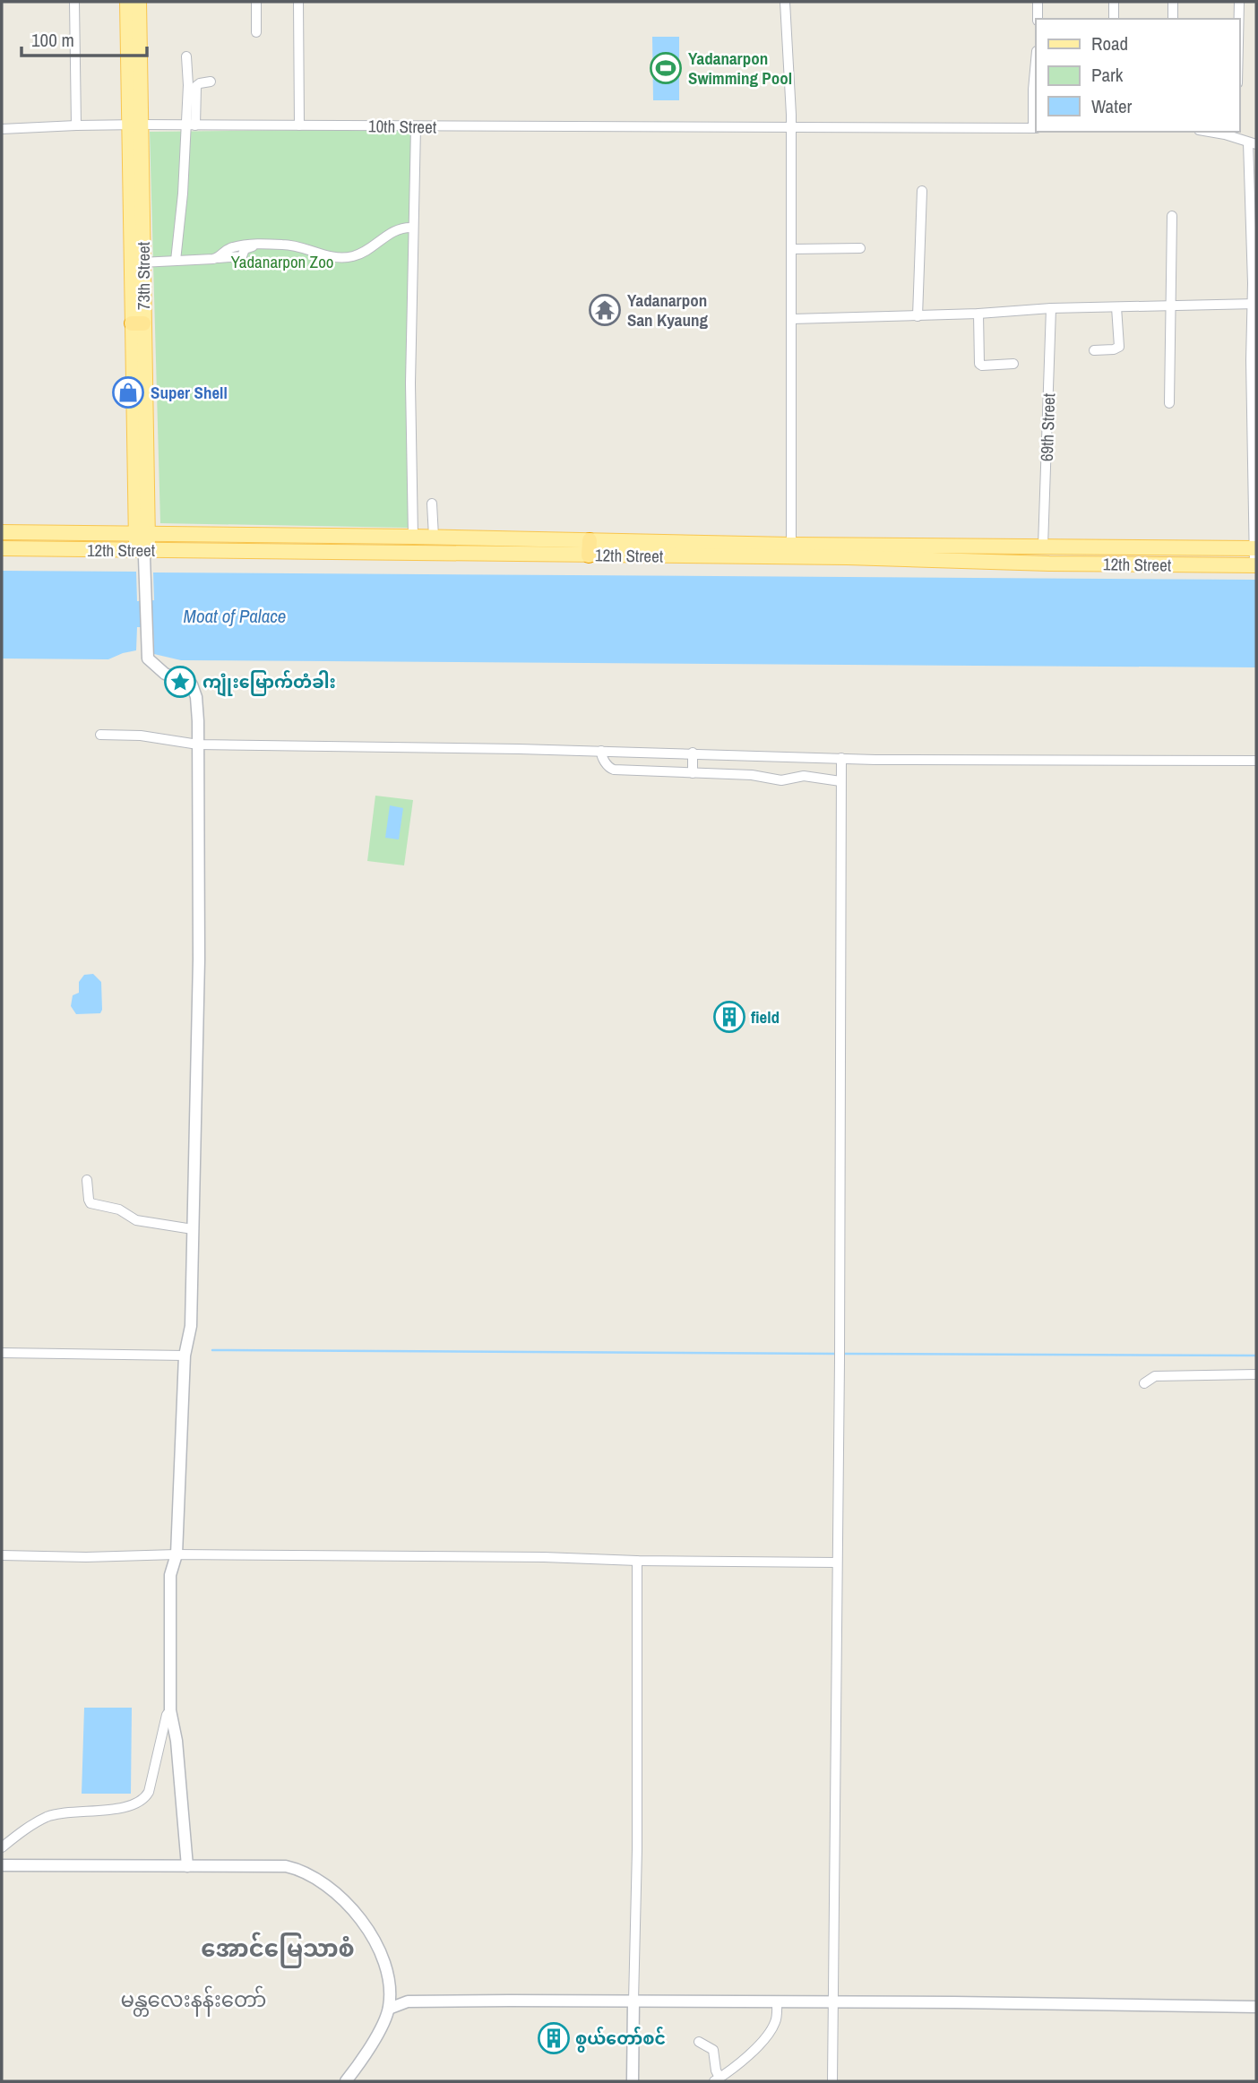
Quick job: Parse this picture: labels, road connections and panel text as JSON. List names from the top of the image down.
{
  "streets": {
    "main road": ["73th Street", "12th Street"],
    "street": ["10th Street", "69th Street"]
  },
  "crossings": [
    ["10th Street", "73th Street"],
    ["73th Street", "12th Street"],
    ["69th Street", "12th Street"]
  ],
  "districts": ["အောင်မြေသာစံ", "မန္တလေးနန်းတော်"],
  "water": ["Moat of Palace"],
  "parks": ["Yadanarpon Zoo"],
  "places": {
    "sports": ["Yadanarpon Swimming Pool"],
    "temple": ["Yadanarpon San Kyaung"],
    "shop": ["Super Shell"],
    "place": ["ကျုံးမြောက်တံခါး"],
    "building": ["field", "စွယ်တော်စင်"]
  },
  "legend": ["Road", "Park", "Water"],
  "scale_bar": "100 m"
}
